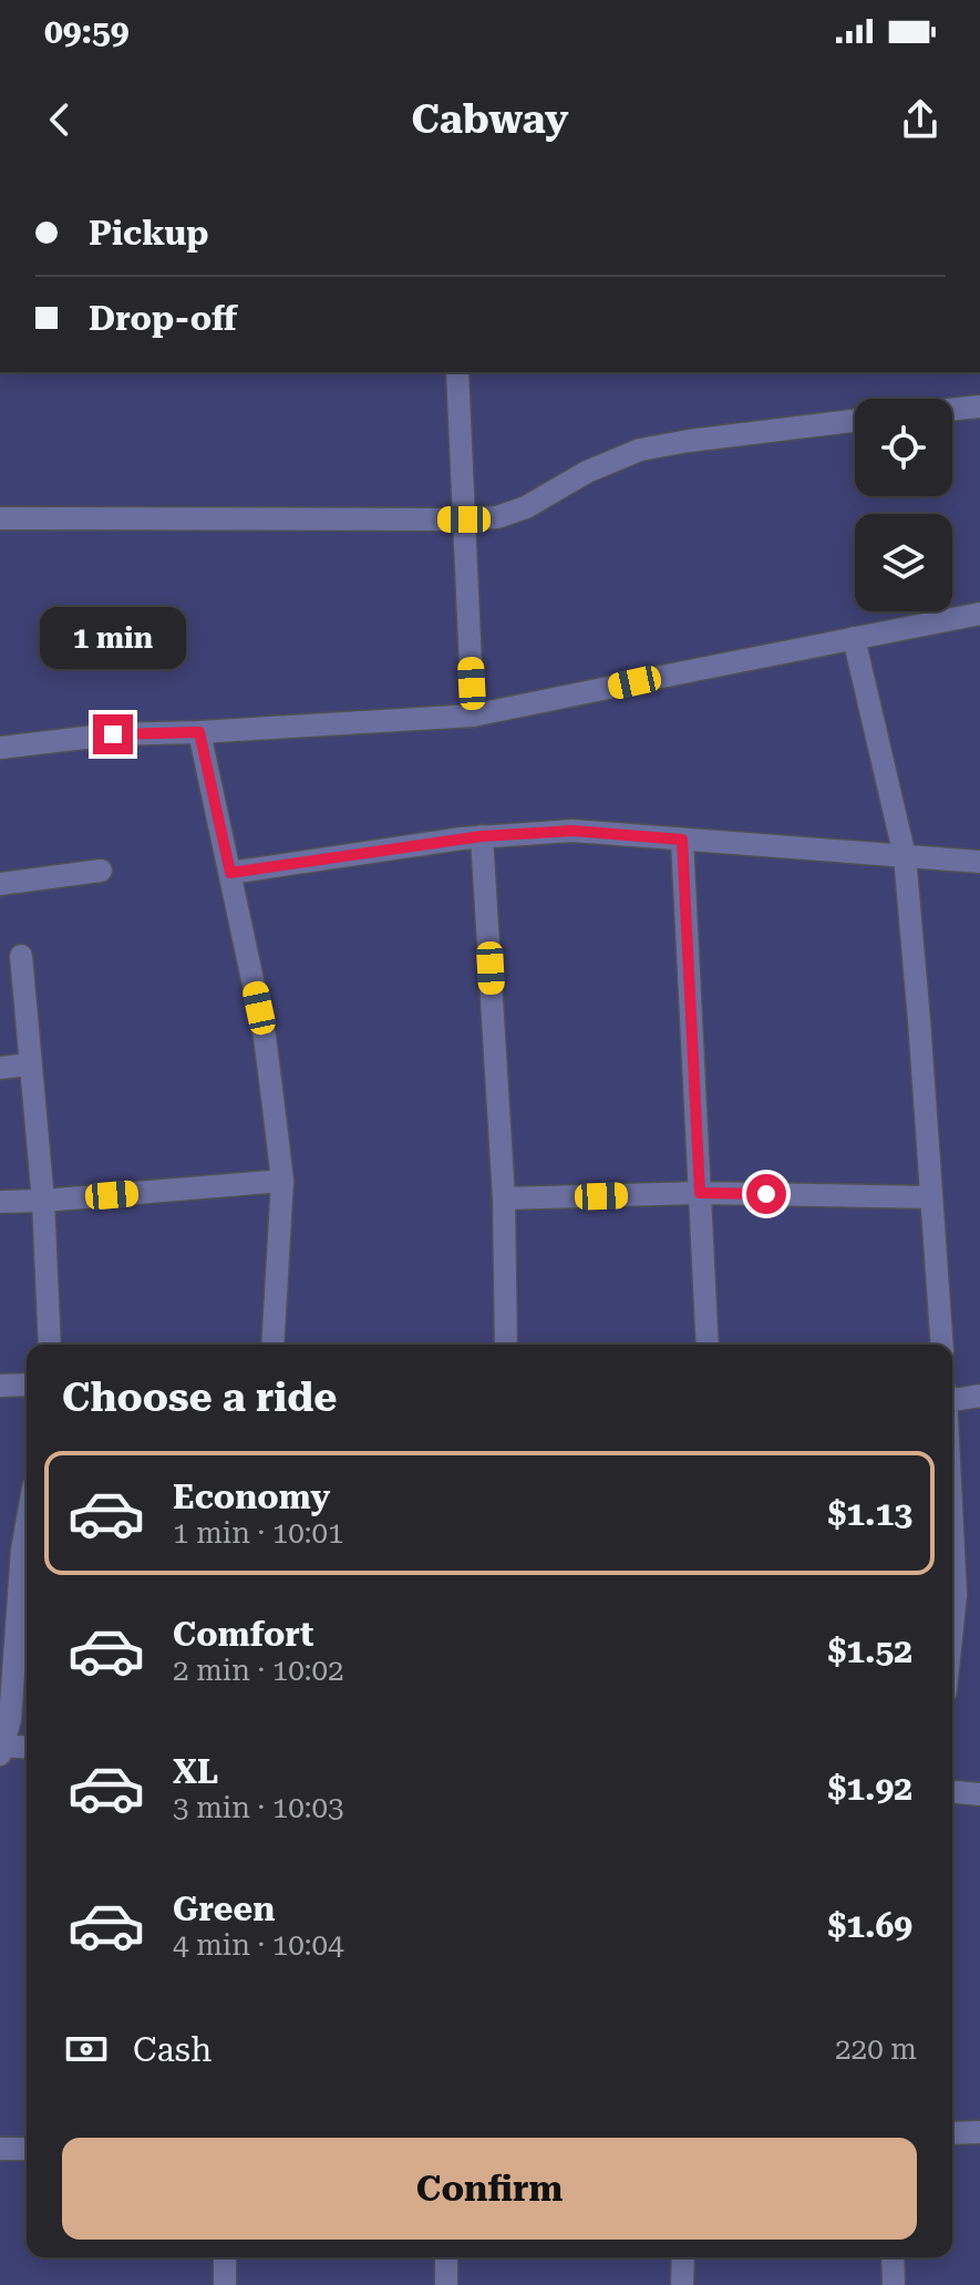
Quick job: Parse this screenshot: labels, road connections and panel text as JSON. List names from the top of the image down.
{
  "page": {
    "status": "09:59",
    "header": "Cabway",
    "banner": ["Pickup", "Drop-off"],
    "bubble": "1 min",
    "heading": "Choose a ride",
    "list": [
      {
        "name": "Economy",
        "note": "1 min · 10:01",
        "value": "$1.13"
      },
      {
        "name": "Comfort",
        "note": "2 min · 10:02",
        "value": "$1.52"
      },
      {
        "name": "XL",
        "note": "3 min · 10:03",
        "value": "$1.92"
      },
      {
        "name": "Green",
        "note": "4 min · 10:04",
        "value": "$1.69"
      }
    ],
    "pay": ["Cash", "220 m"],
    "buttons": "Confirm"
  }
}
